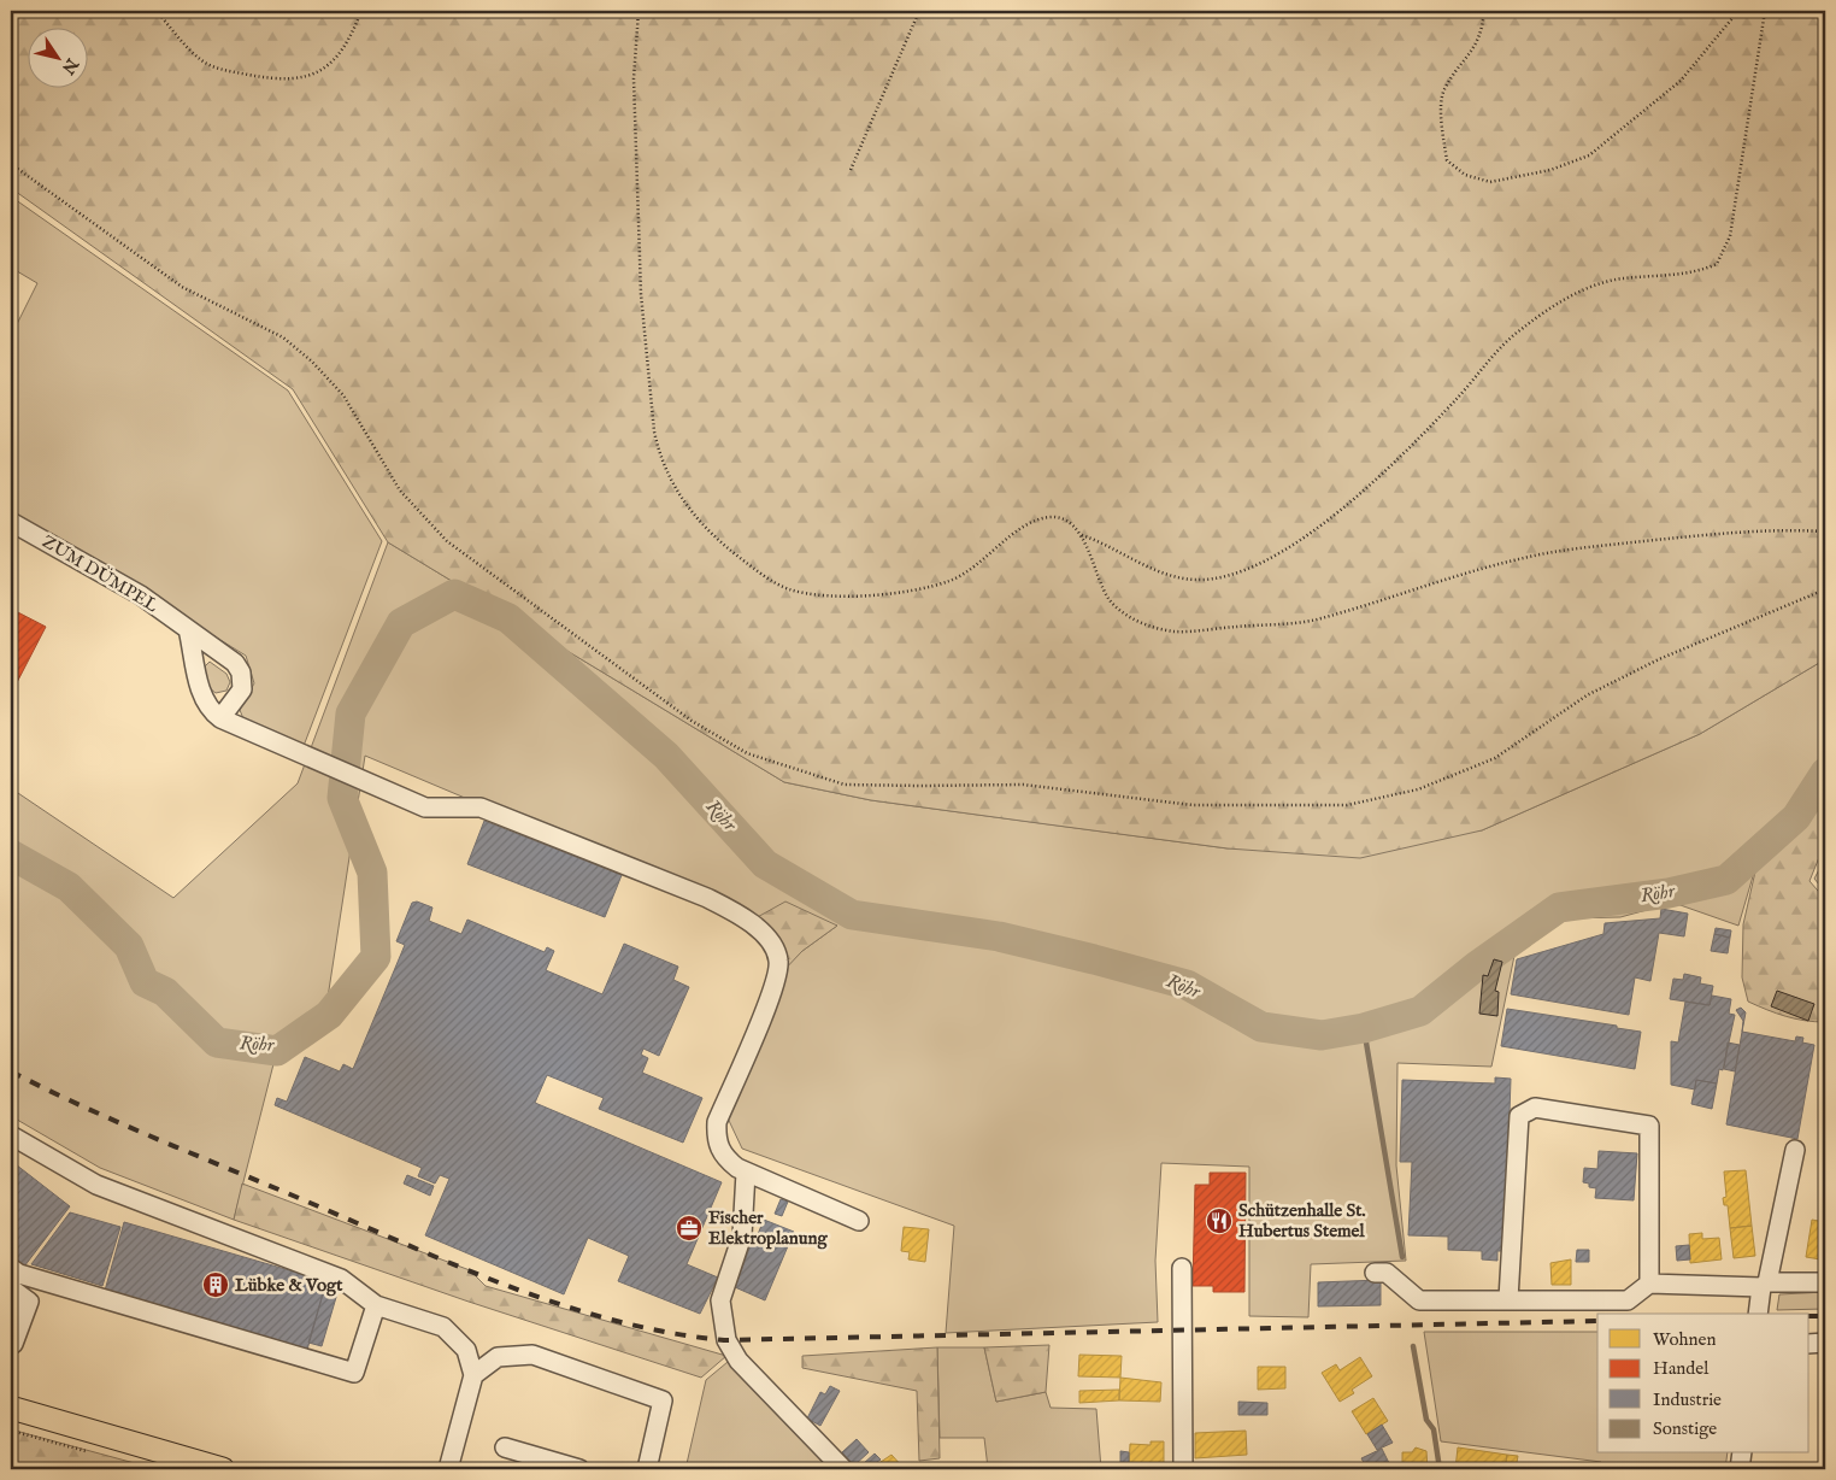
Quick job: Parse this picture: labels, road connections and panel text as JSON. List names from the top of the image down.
{
  "streets": {
    "street": ["ZUM DÜMPEL"]
  },
  "water": ["Röhr"],
  "places": {
    "restaurant": ["Schützenhalle St. Hubertus Stemel"],
    "office": ["Fischer Elektroplanung"],
    "building": ["Lübke & Vogt"]
  },
  "legend": [
    "Wohnen",
    "Handel",
    "Industrie",
    "Sonstige"
  ],
  "north": "bottom right"
}
